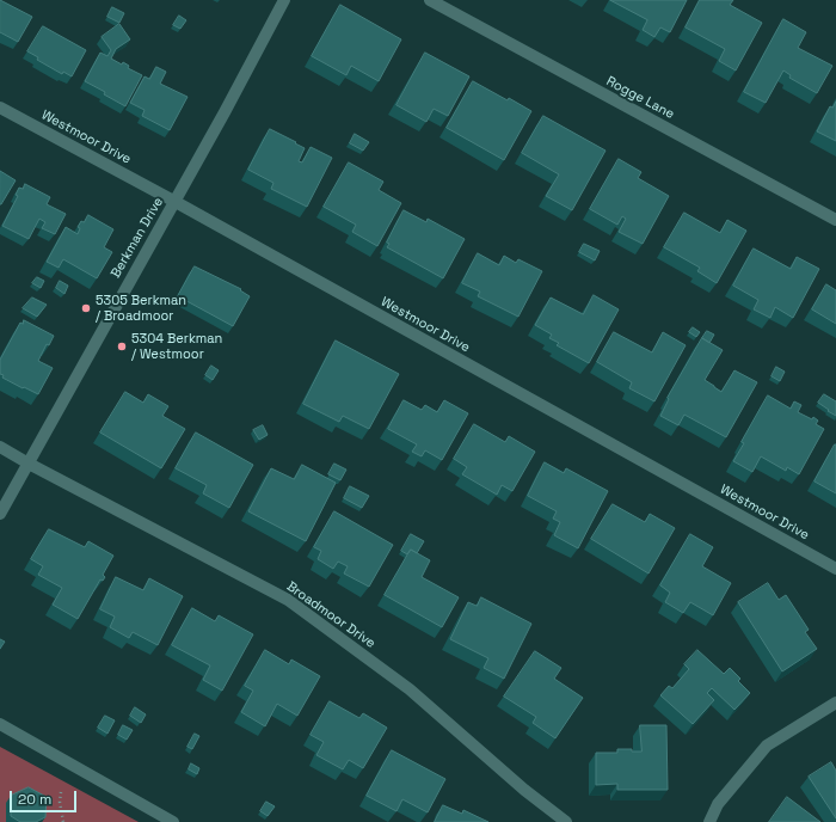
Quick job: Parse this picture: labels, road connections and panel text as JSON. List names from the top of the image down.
{
  "streets": {
    "street": [
      "Rogge Lane",
      "Westmoor Drive",
      "Berkman Drive",
      "Broadmoor Drive"
    ]
  },
  "crossings": [
    ["Westmoor Drive", "Berkman Drive"],
    ["Berkman Drive", "Broadmoor Drive"]
  ],
  "places": ["5305 Berkman / Broadmoor", "5304 Berkman / Westmoor"],
  "scale_bar": "20 m"
}
